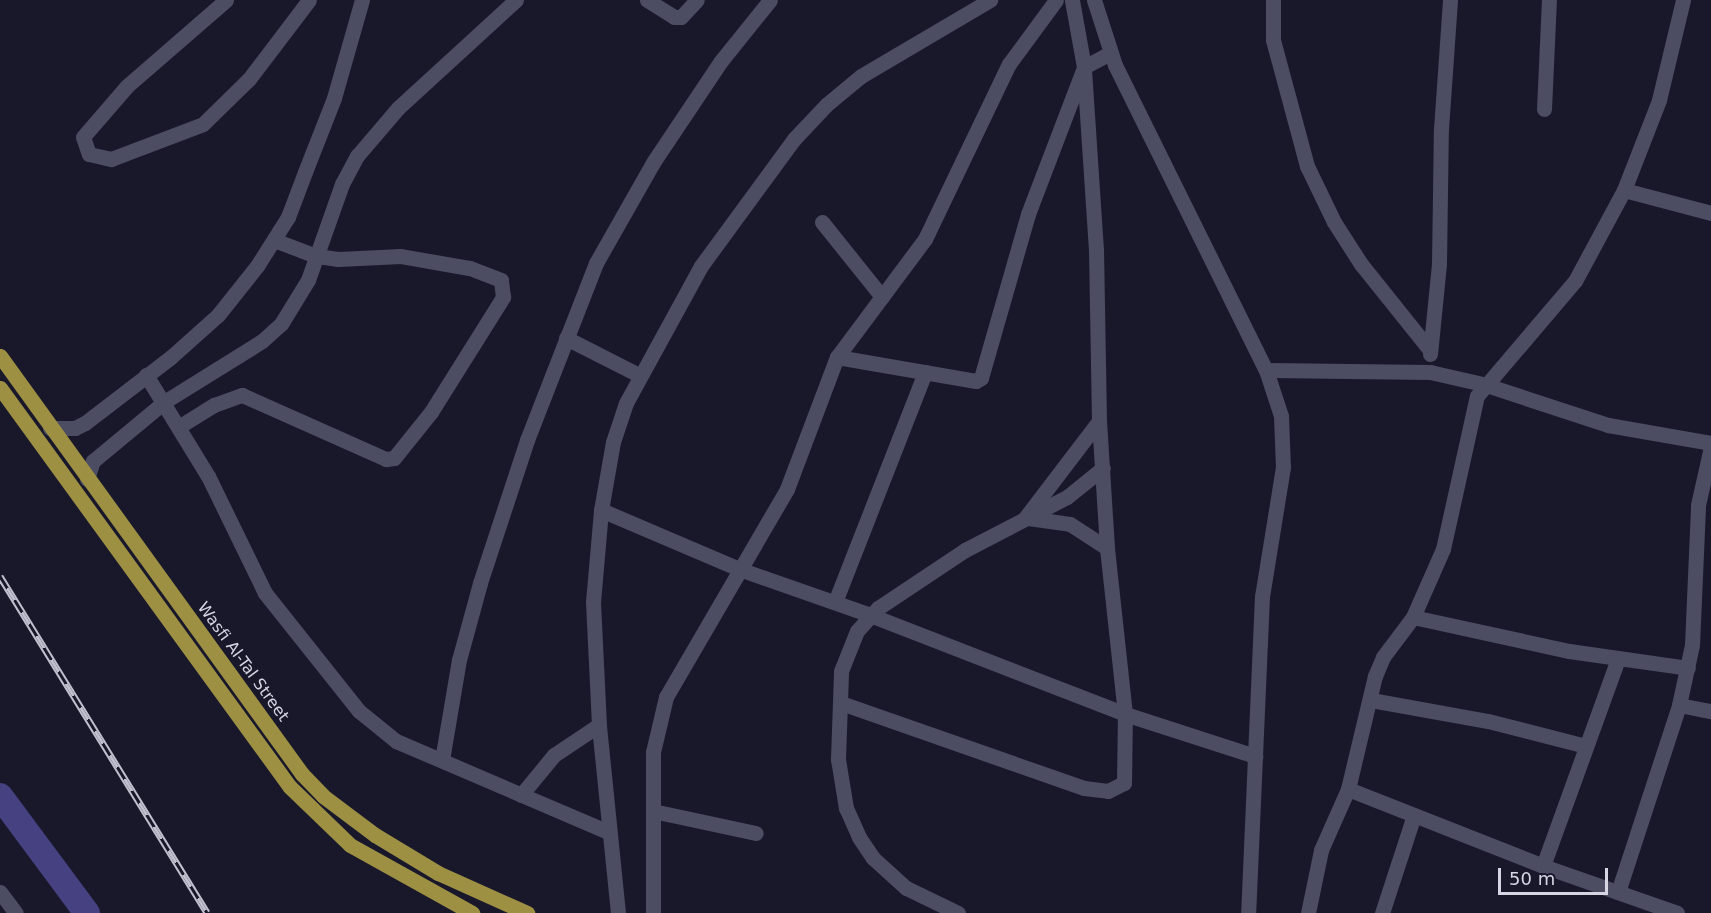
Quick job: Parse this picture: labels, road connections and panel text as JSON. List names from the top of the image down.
{
  "streets": {
    "main road": ["Wasfi Al-Tal Street"]
  },
  "scale_bar": "50 m"
}
